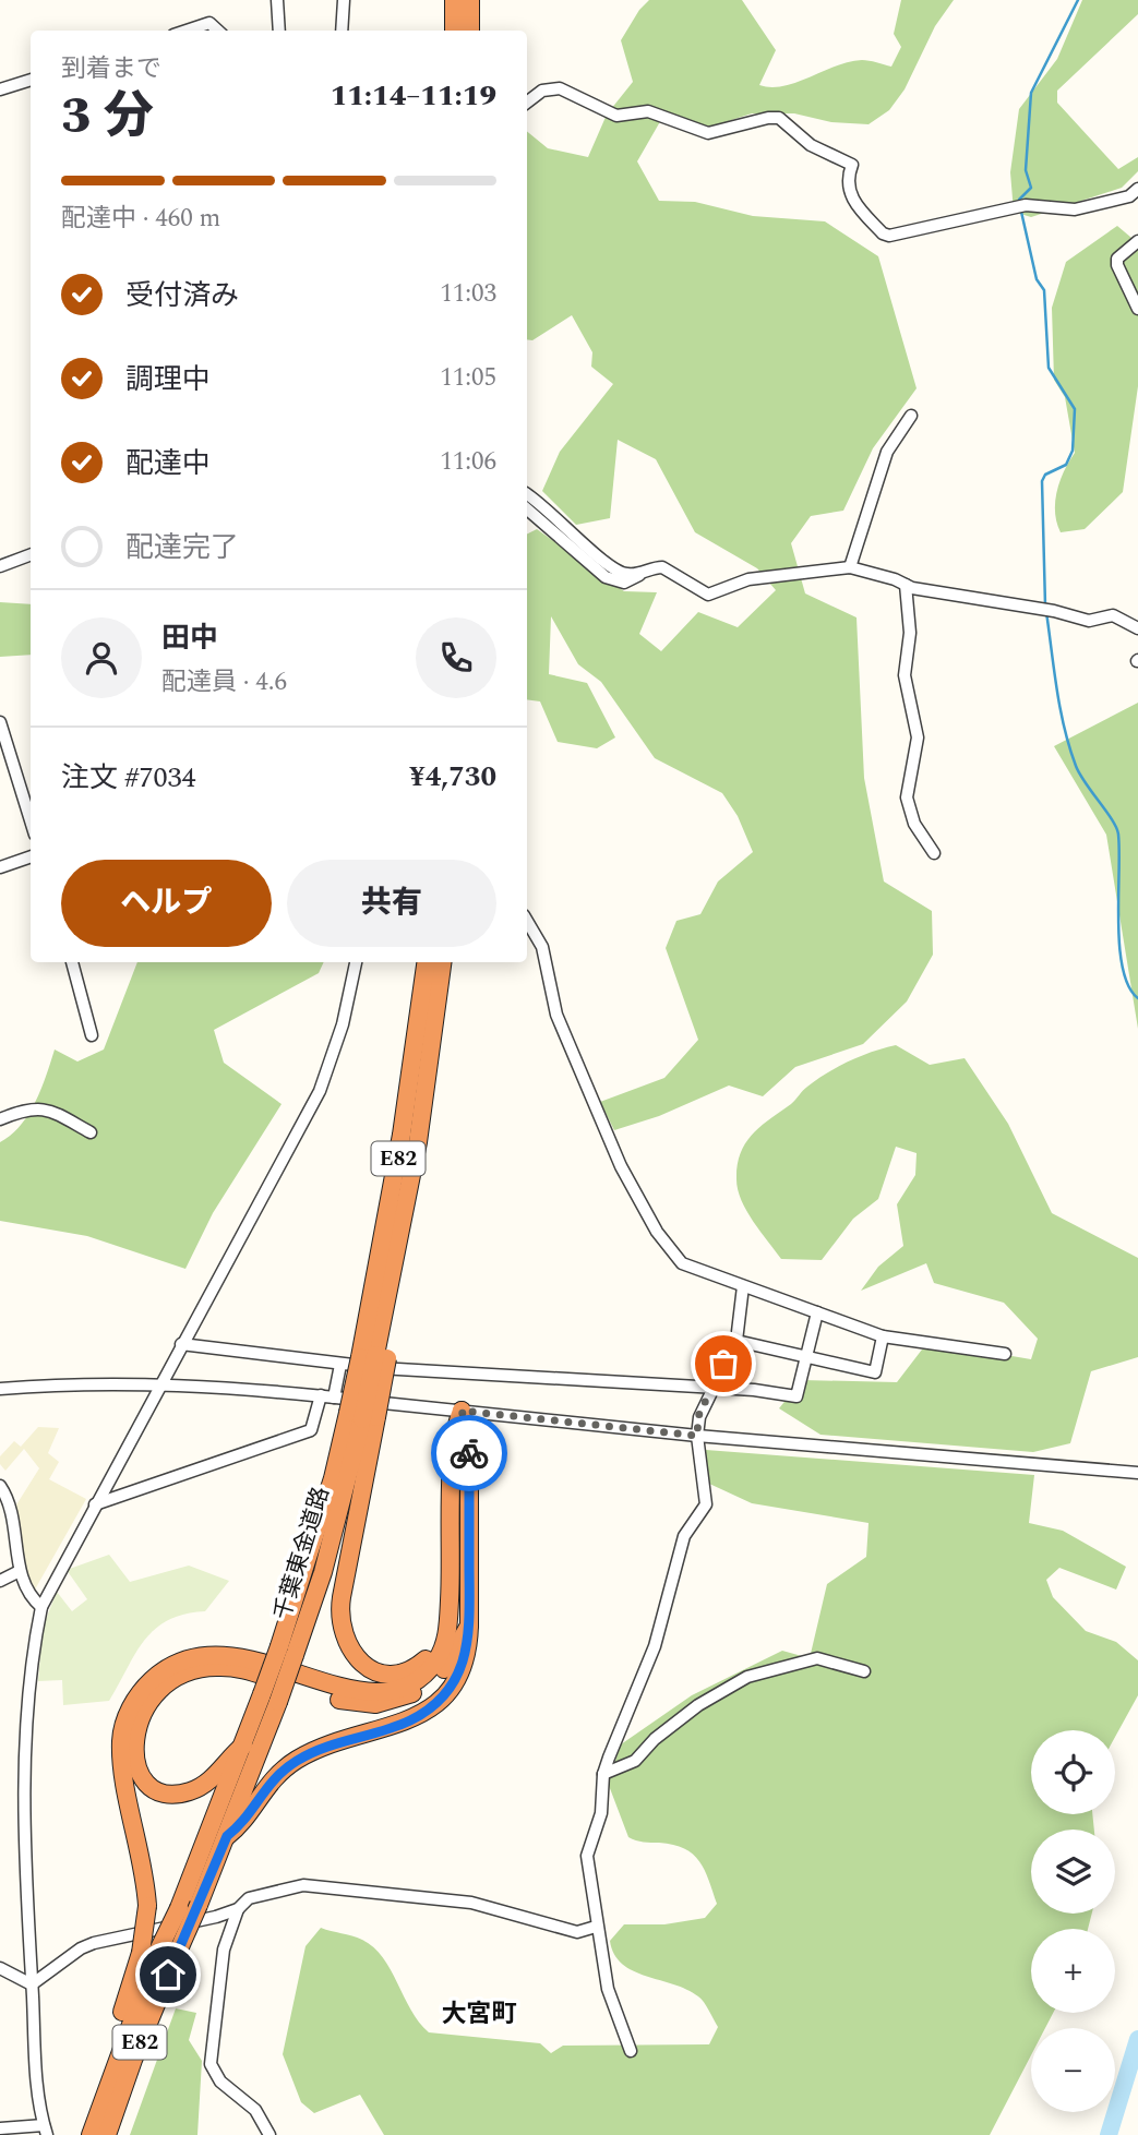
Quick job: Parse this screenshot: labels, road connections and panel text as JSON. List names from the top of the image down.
{
  "streets": {
    "highway": ["E82", "千葉東金道路"]
  },
  "crossings": [
    ["E82", "千葉東金道路"]
  ],
  "districts": ["大宮町"],
  "page": {
    "heading": ["3 分", "到着まで", "11:14–11:19"],
    "panel": [
      "田中",
      "配達員 · 4.6",
      "注文 #7034",
      "¥4,730"
    ],
    "bar": "配達中 · 460 m",
    "list": [
      ["受付済み", "11:03"],
      ["調理中", "11:05"],
      ["配達中", "11:06"],
      "配達完了"
    ],
    "buttons": ["ヘルプ", "共有"],
    "map_buttons": ["+", "−"]
  }
}
